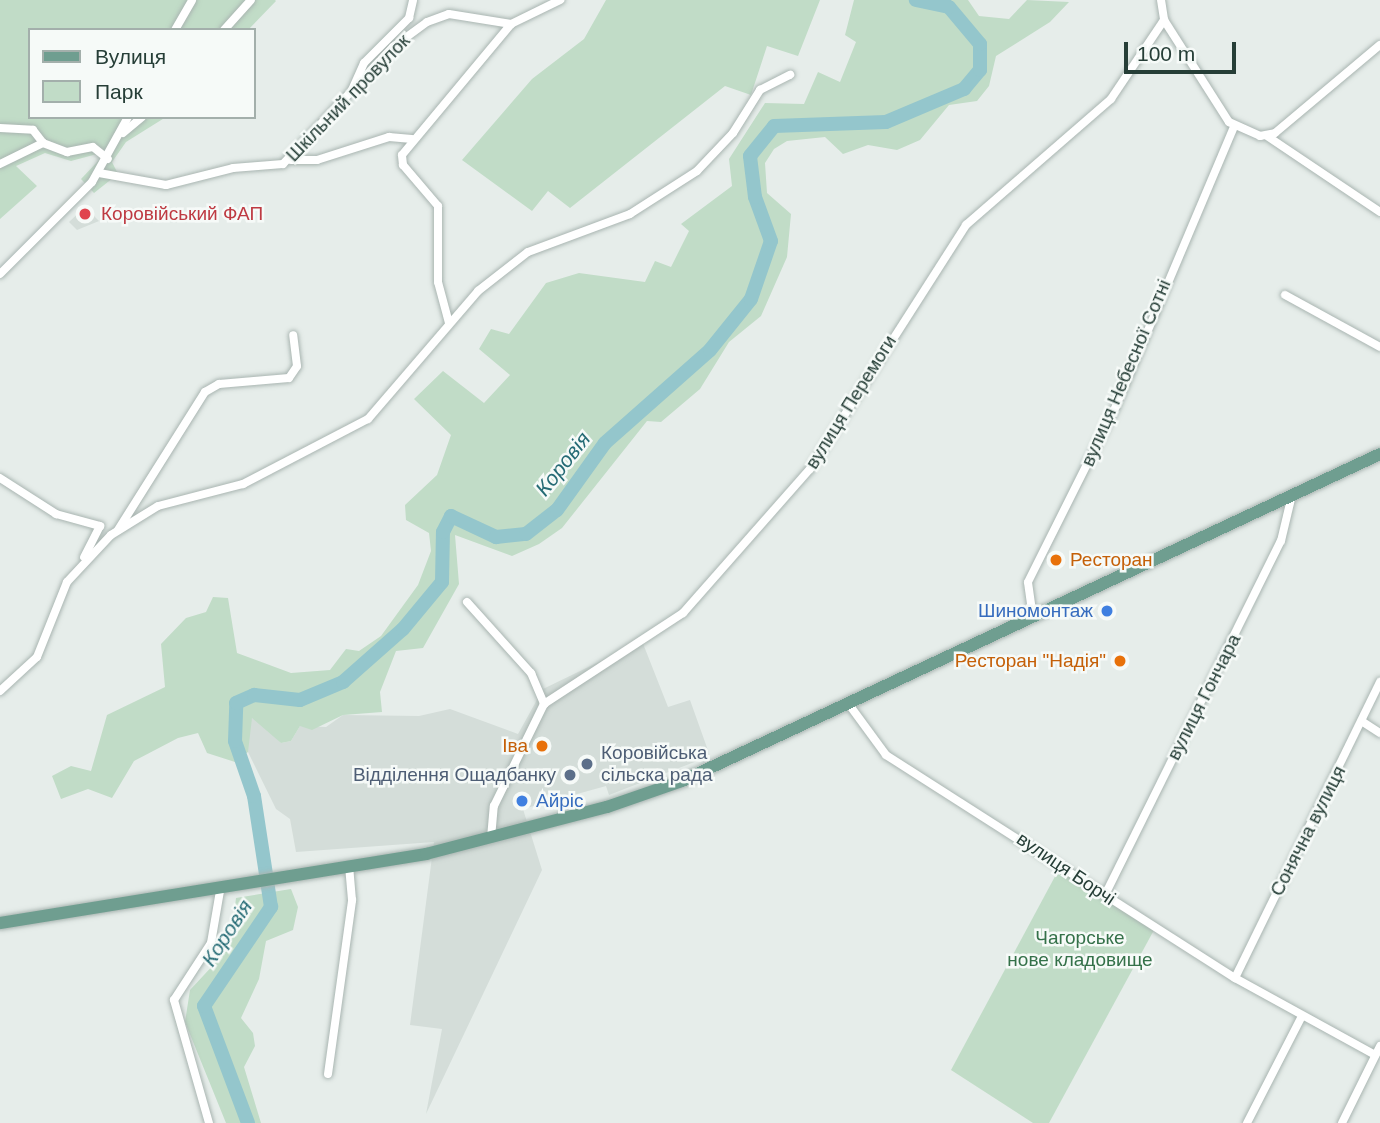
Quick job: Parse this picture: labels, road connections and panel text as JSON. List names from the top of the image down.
{
  "streets": {
    "street": [
      "Шкільний провулок",
      "вулиця Небесної Сотні",
      "вулиця Перемоги",
      "вулиця Гончара",
      "Сонячна вулиця",
      "вулиця Борчі"
    ]
  },
  "crossings": [
    ["вулиця Гончара", "вулиця Борчі"],
    ["Сонячна вулиця", "вулиця Борчі"]
  ],
  "water": ["Коровія"],
  "parks": ["Чагорське нове кладовище"],
  "places": [
    "Коровійський ФАП",
    "Ресторан",
    "Шиномонтаж",
    "Ресторан \"Надія\"",
    "Іва",
    "Коровійська сільска рада",
    "Відділення Ощадбанку",
    "Айріс"
  ],
  "legend": ["Вулиця", "Парк"],
  "scale_bar": "100 m"
}
